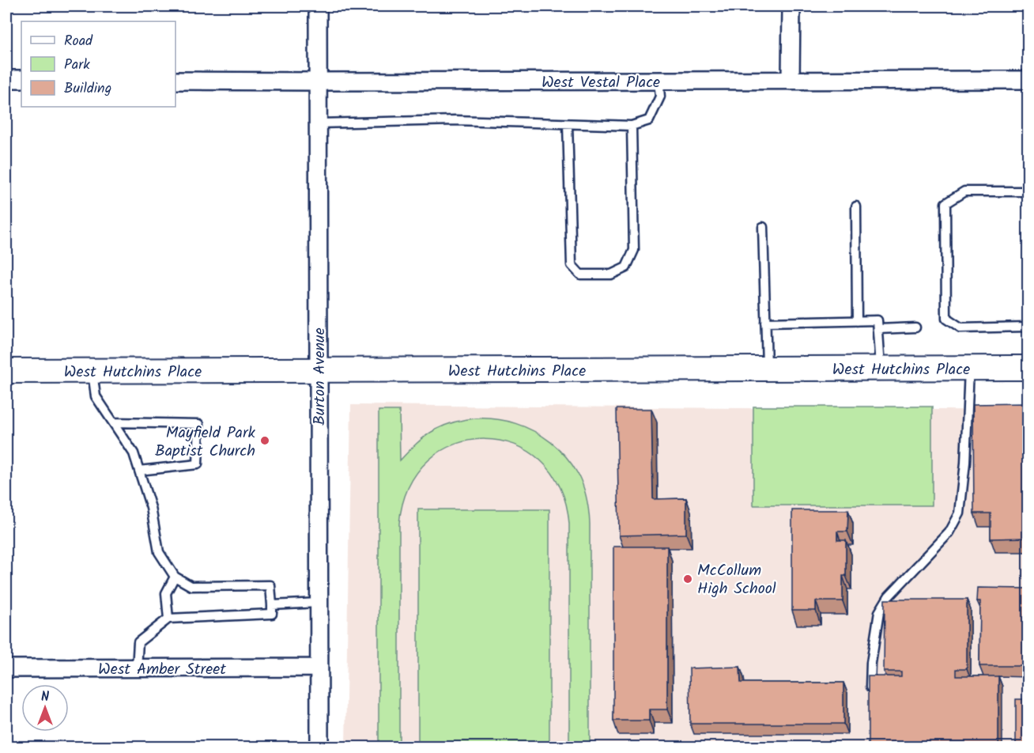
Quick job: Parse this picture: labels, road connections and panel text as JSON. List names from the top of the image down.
{
  "streets": {
    "street": [
      "West Vestal Place",
      "West Hutchins Place",
      "Burton Avenue",
      "West Amber Street"
    ]
  },
  "crossings": [
    ["West Vestal Place", "Burton Avenue"],
    ["West Hutchins Place", "Burton Avenue"],
    ["Burton Avenue", "West Amber Street"]
  ],
  "places": ["Mayfield Park Baptist Church", "McCollum High School"],
  "legend": ["Road", "Park", "Building"],
  "north": "top"
}
